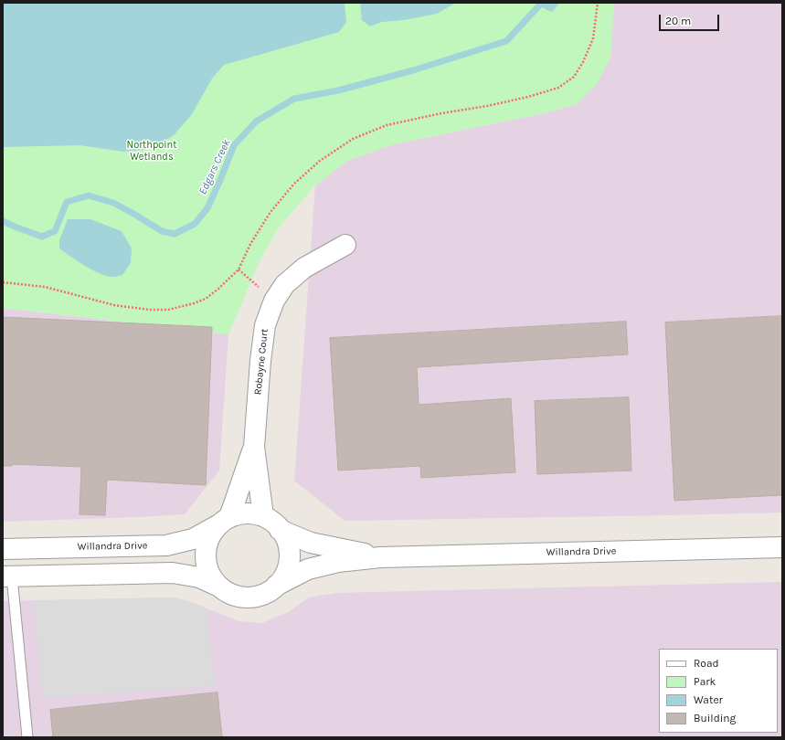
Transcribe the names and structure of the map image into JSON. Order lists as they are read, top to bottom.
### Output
{
  "streets": {
    "street": ["Robayne Court", "Willandra Drive"]
  },
  "crossings": [
    ["Robayne Court", "Willandra Drive"]
  ],
  "water": ["Edgars Creek"],
  "parks": ["Northpoint Wetlands"],
  "legend": [
    "Road",
    "Park",
    "Water",
    "Building"
  ],
  "scale_bar": "20 m"
}
